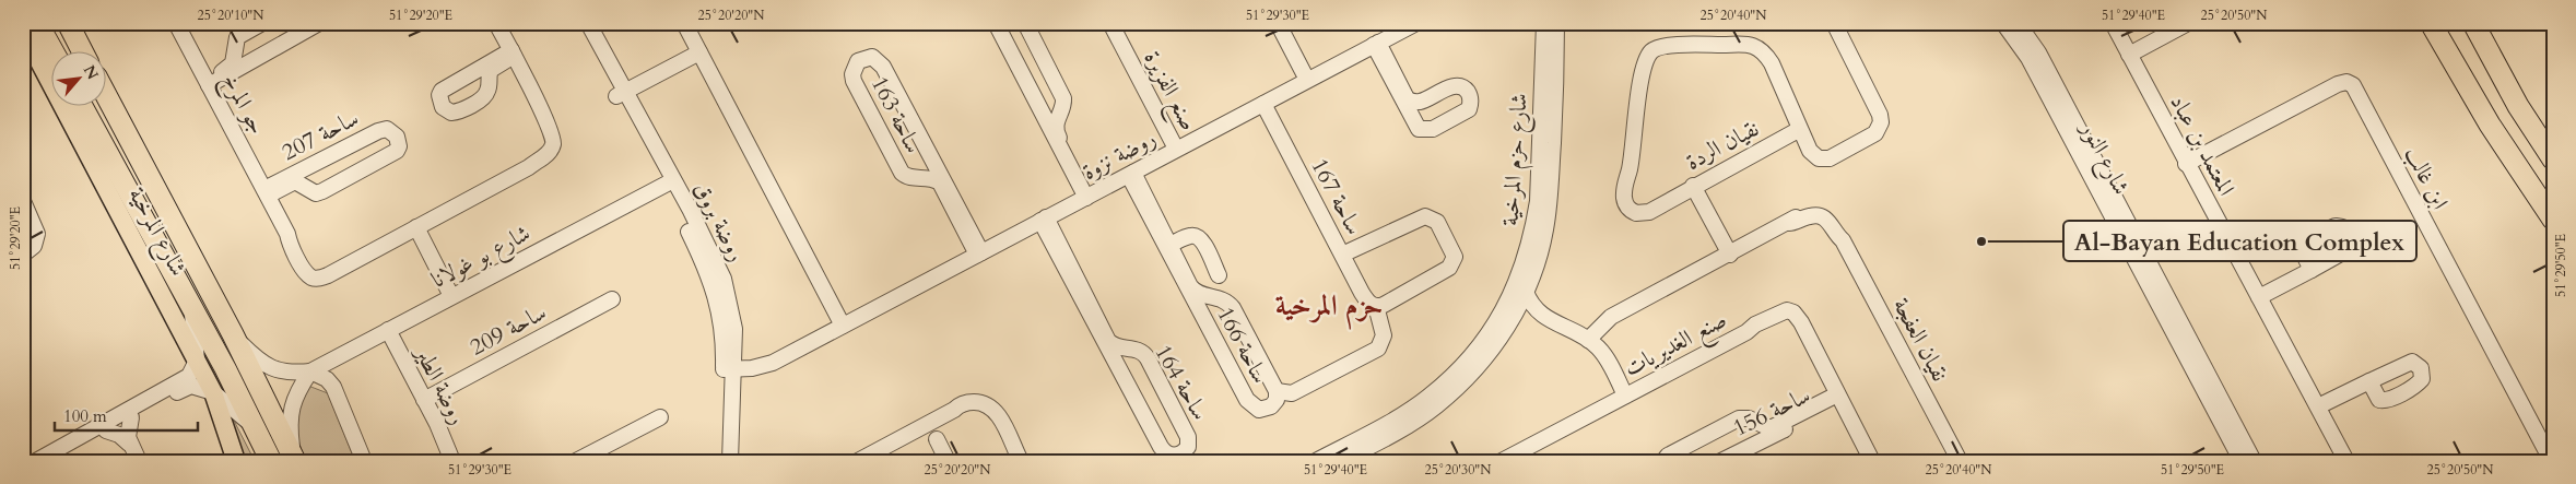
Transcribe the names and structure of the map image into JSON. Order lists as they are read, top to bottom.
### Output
{
  "streets": {
    "highway": ["شارع المرخية"],
    "street": [
      "صنع الفزيرة",
      "جو المرخ",
      "ساحة 163",
      "ساحة 207",
      "نقيان الردة",
      "المعتمد بن عباد",
      "روضة نزوة",
      "شارع النور",
      "شارع حزم المرخية",
      "ابن غالب",
      "ساحة 167",
      "روضة بروق",
      "شارع بو غولانا",
      "ساحة 209",
      "نقيان العفجة",
      "صنع الغديريات",
      "ساحة 166",
      "ساحة 164",
      "روضة الطير",
      "ساحة 156"
    ]
  },
  "crossings": [
    ["صنع الفزيرة", "روضة نزوة"],
    ["جو المرخ", "ساحة 207"],
    ["ساحة 163", "روضة نزوة"],
    ["المعتمد بن عباد", "ابن غالب"],
    ["روضة نزوة", "ساحة 167"],
    ["روضة نزوة", "روضة بروق"],
    ["روضة نزوة", "ساحة 166"],
    ["روضة نزوة", "ساحة 164"],
    ["شارع حزم المرخية", "صنع الغديريات"],
    ["ساحة 167", "ساحة 166"],
    ["روضة بروق", "شارع بو غولانا"],
    ["شارع المرخية", "شارع بو غولانا"],
    ["شارع بو غولانا", "روضة الطير"],
    ["ساحة 209", "روضة الطير"],
    ["نقيان العفجة", "صنع الغديريات"],
    ["صنع الغديريات", "ساحة 156"]
  ],
  "districts": ["حزم المرخية"],
  "places": ["Al-Bayan Education Complex"],
  "scale_bar": "100 m",
  "north": "top right",
  "coordinates": [
    "25°20'10\"N",
    "51°29'20\"E",
    "25°20'20\"N",
    "51°29'30\"E",
    "25°20'40\"N",
    "51°29'40\"E",
    "25°20'50\"N",
    "51°29'50\"E",
    "25°20'30\"N"
  ]
}
